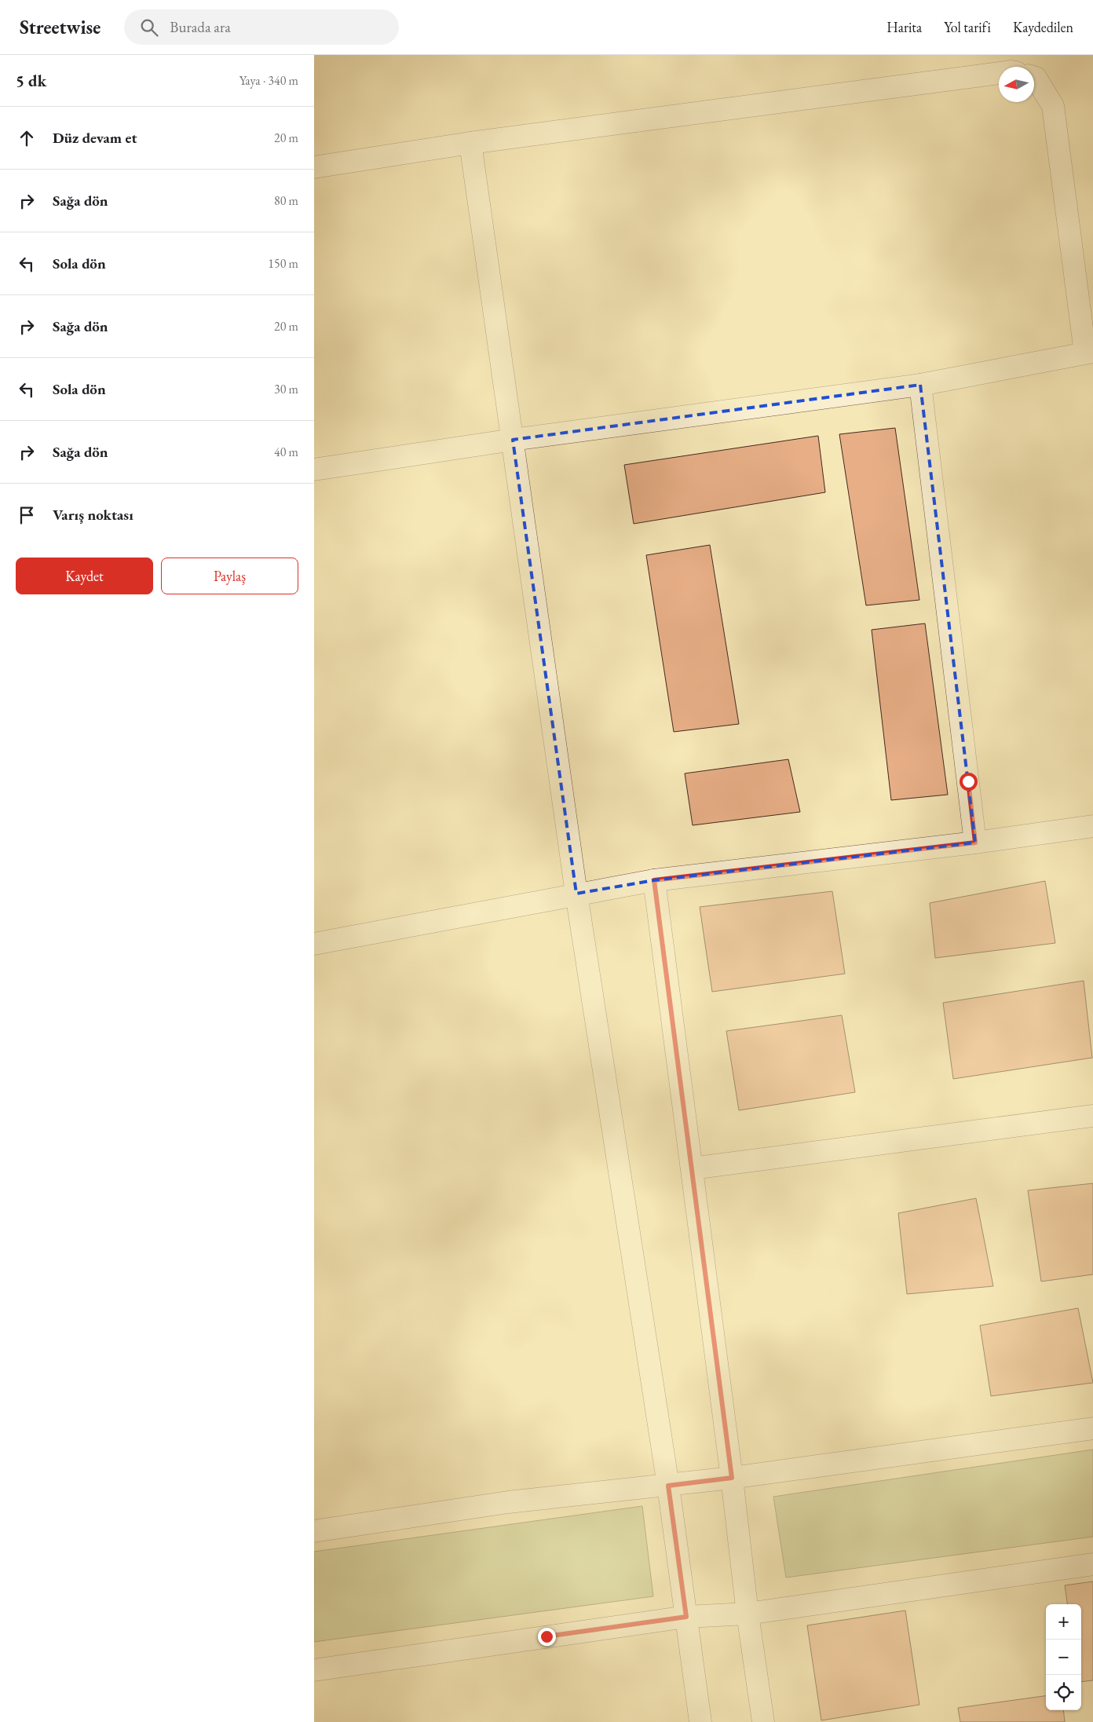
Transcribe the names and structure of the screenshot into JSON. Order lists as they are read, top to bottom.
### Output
{
  "north": "left",
  "page": {
    "header": "Streetwise",
    "search": "Burada ara",
    "nav": ["Harita", "Yol tarifi", "Kaydedilen"],
    "heading": ["5 dk", "Yaya · 340 m"],
    "list": [
      ["Düz devam et", "20 m"],
      ["Sağa dön", "80 m"],
      ["Sola dön", "150 m"],
      ["Sağa dön", "20 m"],
      ["Sola dön", "30 m"],
      ["Sağa dön", "40 m"],
      "Varış noktası"
    ],
    "buttons": ["Kaydet", "Paylaş"],
    "map_buttons": ["+", "−"]
  }
}
